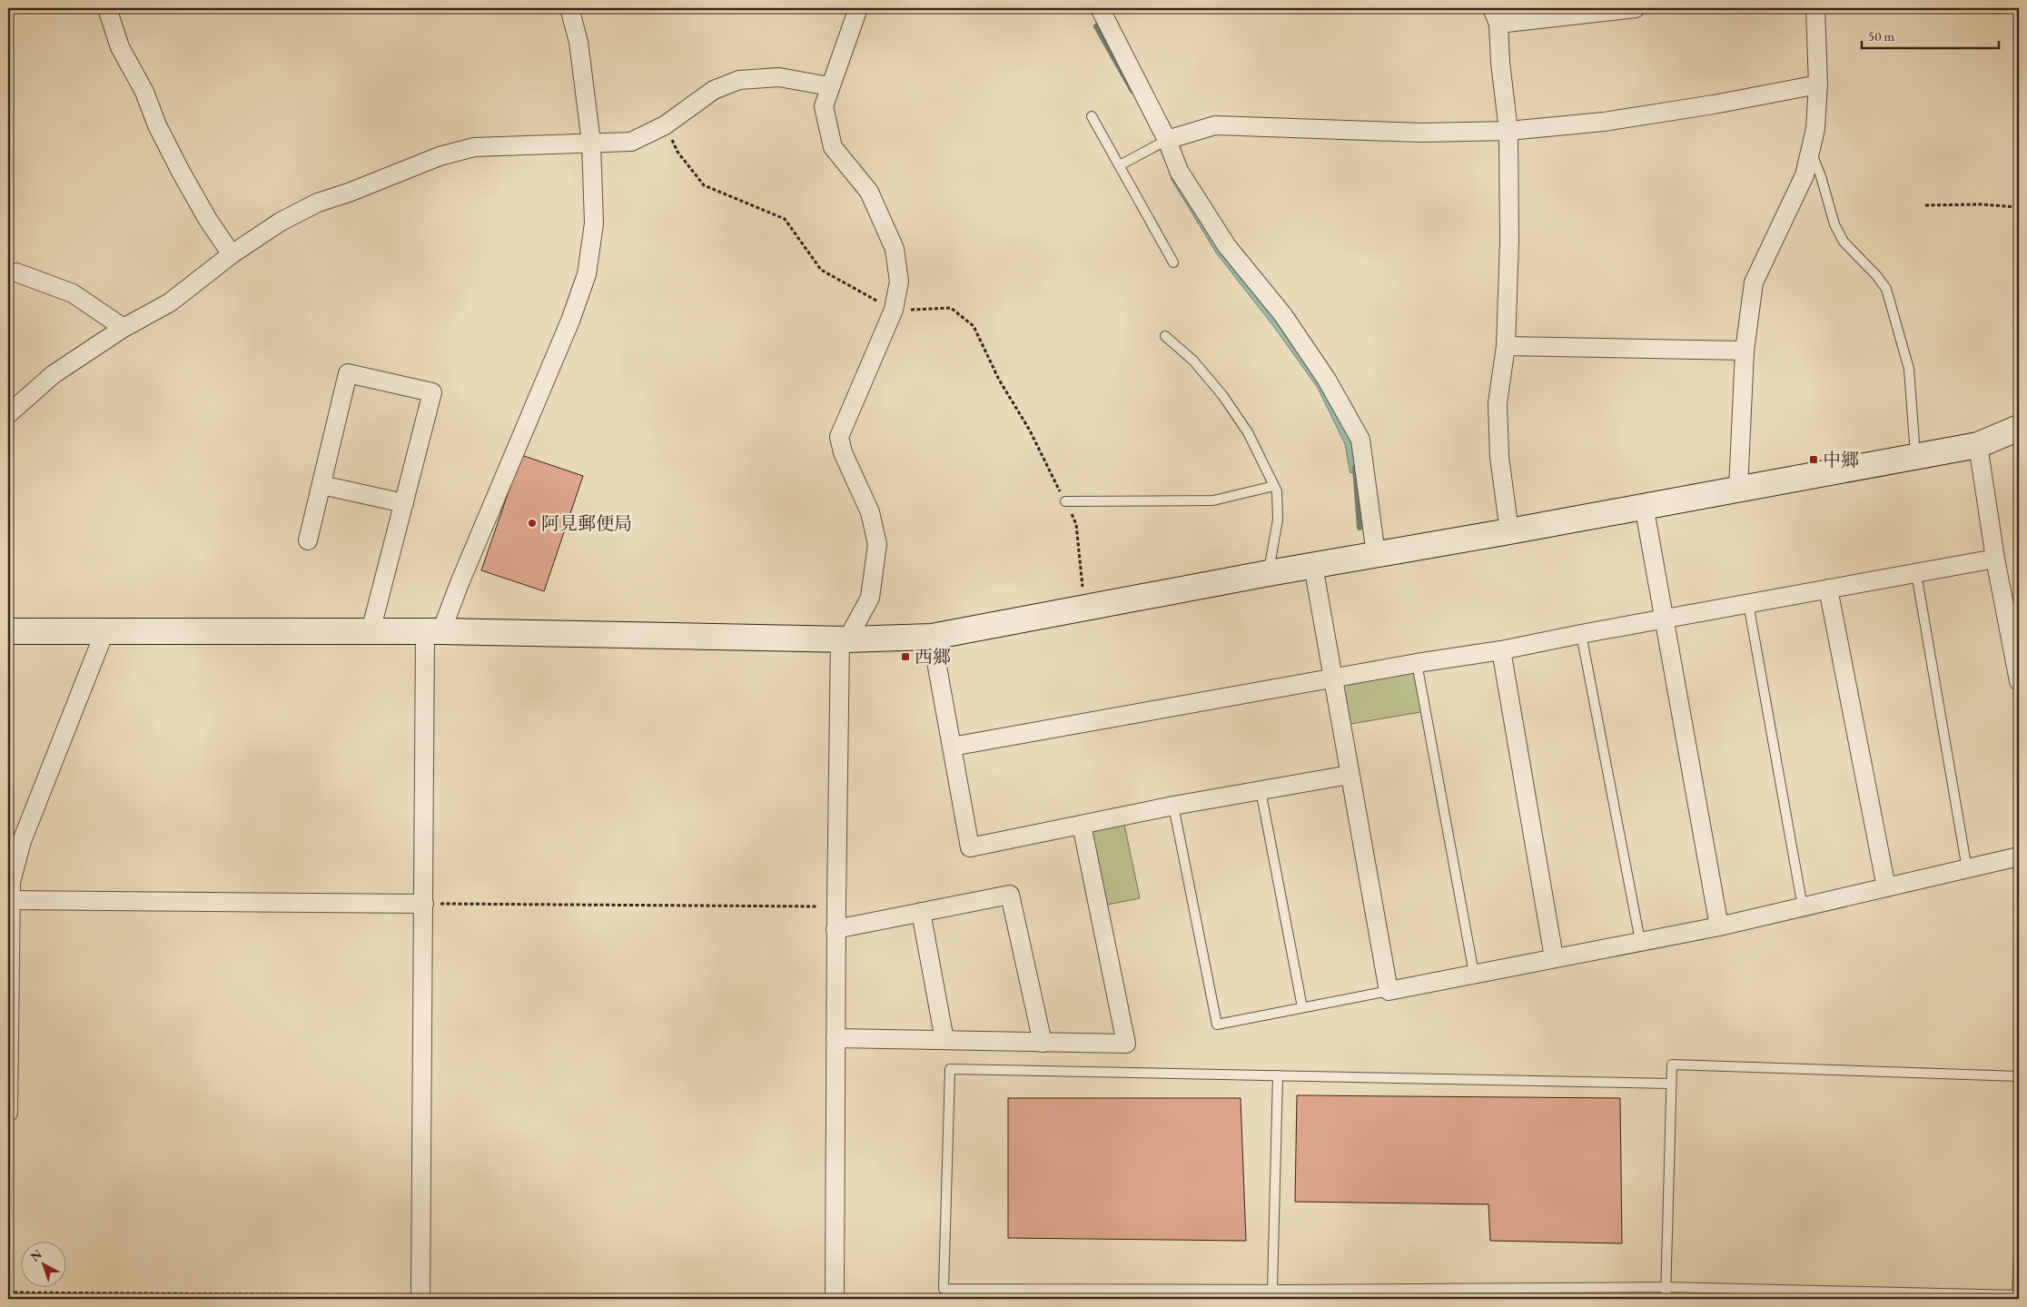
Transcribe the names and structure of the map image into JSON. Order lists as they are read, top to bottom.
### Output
{
  "places": {
    "transit": ["中郷", "西郷"],
    "other": ["阿見郵便局"]
  },
  "scale_bar": "50 m",
  "north": "top left"
}
